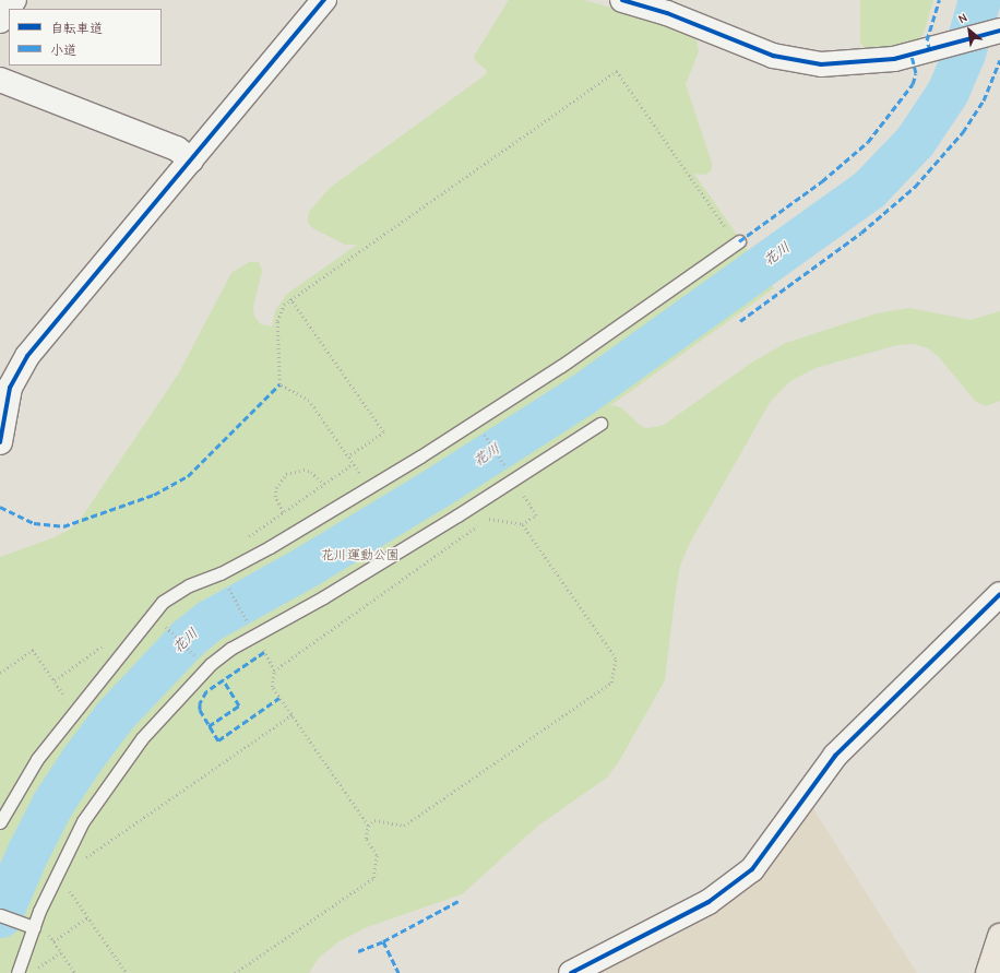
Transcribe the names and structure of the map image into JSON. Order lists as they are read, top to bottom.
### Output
{
  "water": ["花川"],
  "parks": ["花川運動公園"],
  "legend": ["自転車道", "小道"],
  "north": "top left"
}
